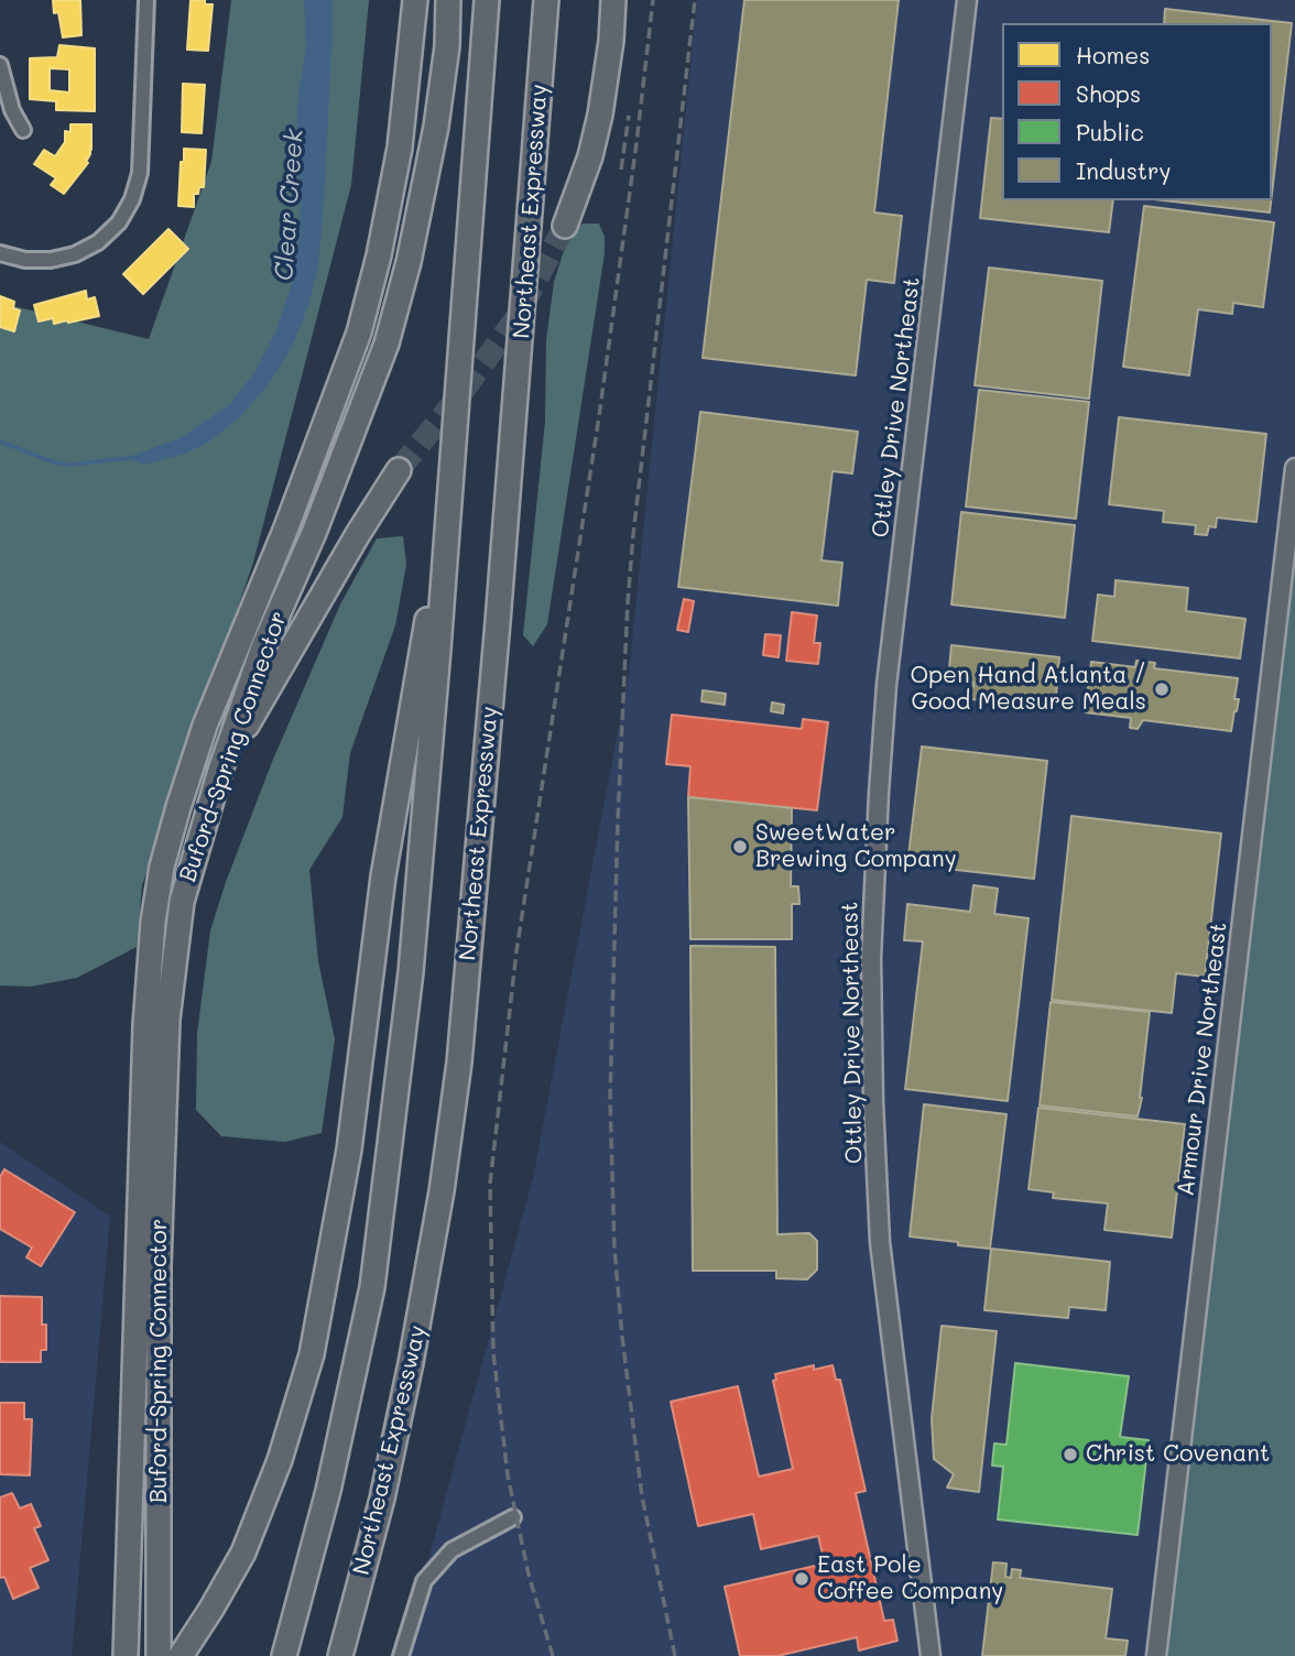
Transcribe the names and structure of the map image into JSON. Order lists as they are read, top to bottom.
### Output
{
  "streets": {
    "highway": ["Northeast Expressway", "Buford-Spring Connector"],
    "street": ["Ottley Drive Northeast", "Armour Drive Northeast"]
  },
  "water": ["Clear Creek"],
  "places": [
    "Open Hand Atlanta / Good Measure Meals",
    "SweetWater Brewing Company",
    "Christ Covenant",
    "East Pole Coffee Company"
  ],
  "legend": [
    "Homes",
    "Shops",
    "Public",
    "Industry"
  ]
}
